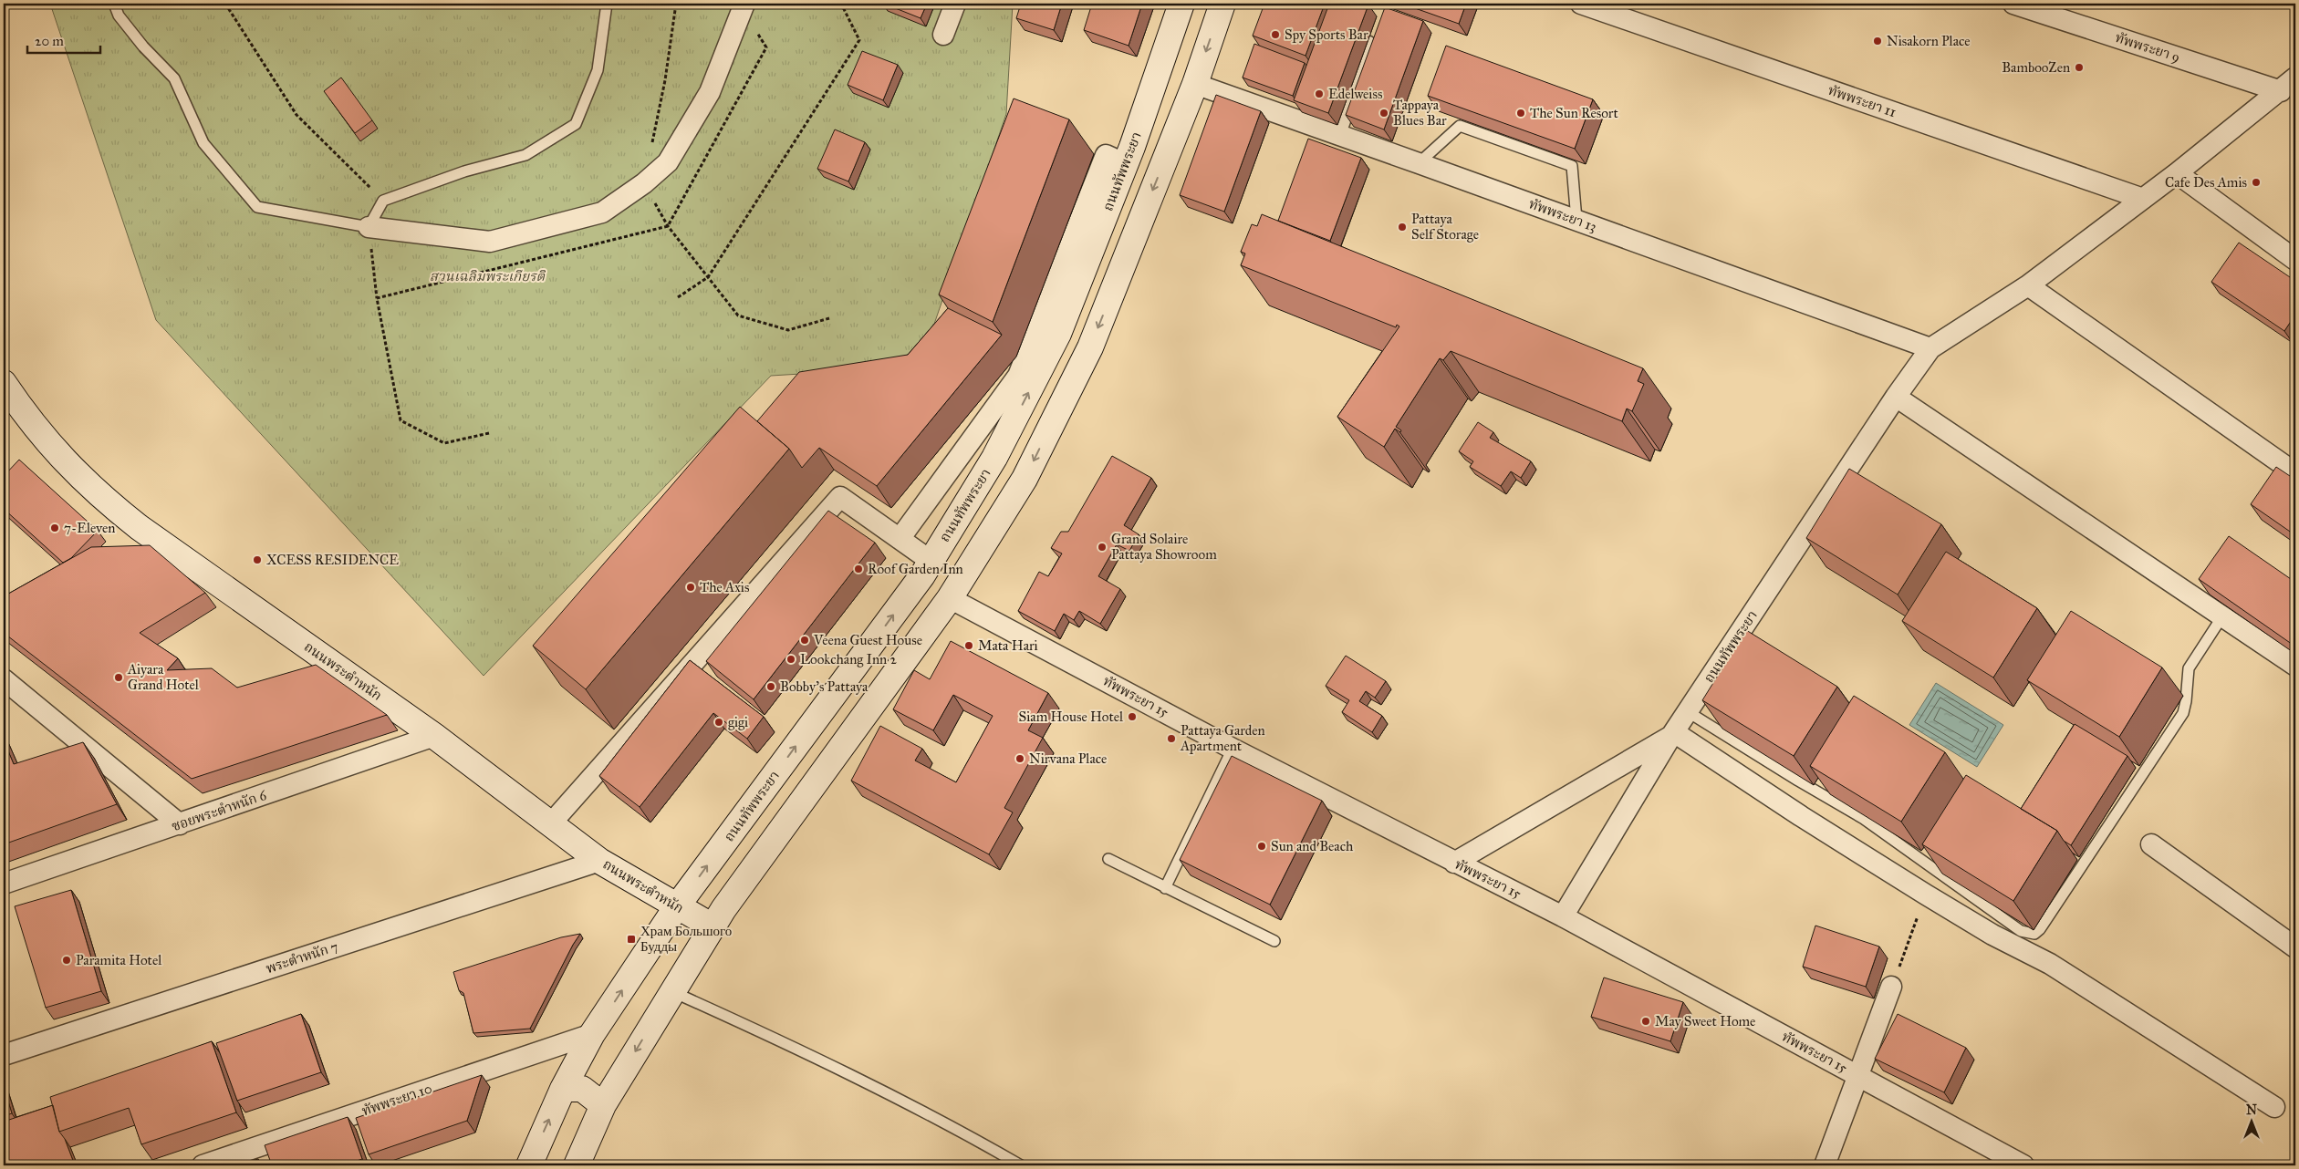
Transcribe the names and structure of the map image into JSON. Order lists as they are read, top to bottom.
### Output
{
  "streets": {
    "main road": ["ถนนทัพพระยา", "ถนนพระตำหนัก"],
    "street": [
      "ทัพพระยา 9",
      "ทัพพระยา 11",
      "ทัพพระยา 13",
      "ทัพพระยา 15",
      "ซอยพระตำหนัก 6",
      "พระตำหนัก 7",
      "ทัพพระยา 10"
    ]
  },
  "crossings": [
    ["ถนนทัพพระยา", "ทัพพระยา 13"],
    ["ถนนทัพพระยา", "ถนนพระตำหนัก"],
    ["ถนนทัพพระยา", "ทัพพระยา 15"],
    ["ถนนทัพพระยา", "ทัพพระยา 10"],
    ["ถนนพระตำหนัก", "ซอยพระตำหนัก 6"],
    ["ถนนพระตำหนัก", "พระตำหนัก 7"]
  ],
  "parks": ["สวนเฉลิมพระเกียรติ"],
  "places": {
    "other": [
      "Spy Sports Bar",
      "Nisakorn Place",
      "BambooZen",
      "Edelweiss",
      "Tappaya Blues Bar",
      "The Sun Resort",
      "Cafe Des Amis",
      "Pattaya Self Storage",
      "7-Eleven",
      "Grand Solaire Pattaya Showroom",
      "XCESS RESIDENCE",
      "Roof Garden Inn",
      "The Axis",
      "Veena Guest House",
      "Mata Hari",
      "Lookchang Inn 2",
      "Aiyara Grand Hotel",
      "Bobby's Pattaya",
      "Siam House Hotel",
      "gigi",
      "Pattaya Garden Apartment",
      "Nirvana Place",
      "Sun and Beach",
      "Paramita Hotel",
      "May Sweet Home"
    ],
    "transit": ["Храм Большого Будды"]
  },
  "scale_bar": "20 m",
  "north": "top"
}
